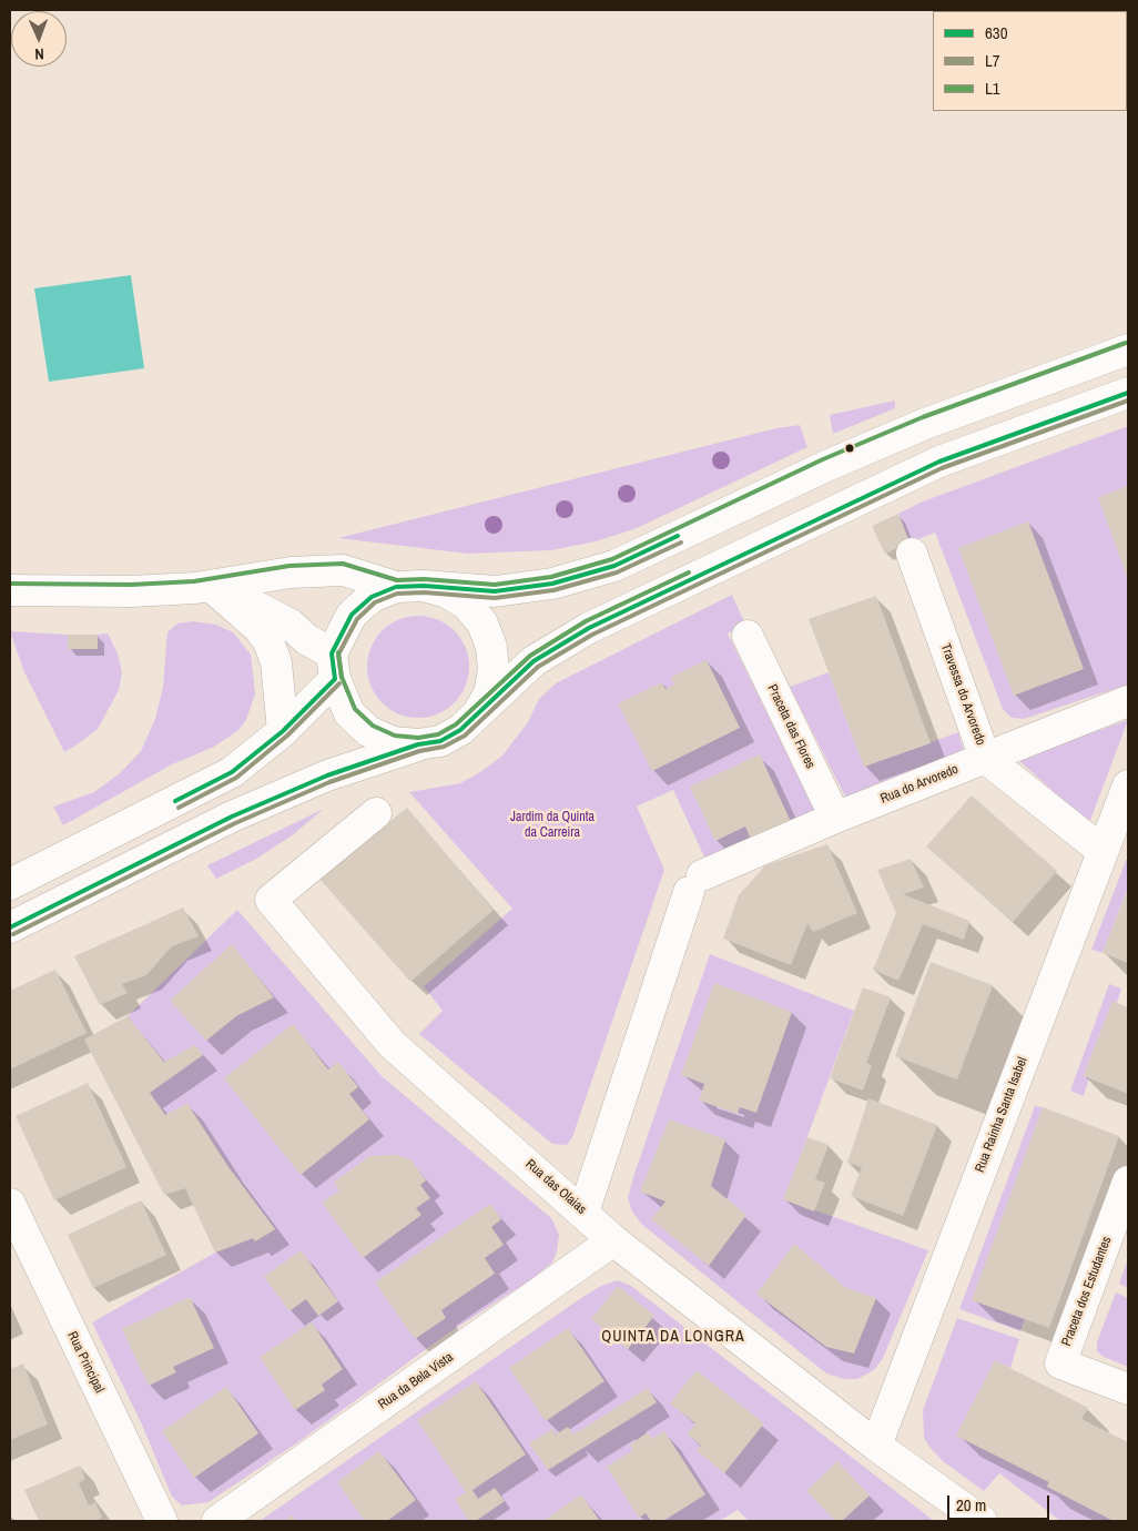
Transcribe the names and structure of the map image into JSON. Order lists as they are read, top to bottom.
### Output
{
  "streets": {
    "street": [
      "Travessa do Arvoredo",
      "Praceta das Flores",
      "Rua do Arvoredo",
      "Rua Rainha Santa Isabel",
      "Rua das Olaias",
      "Praceta dos Estudantes",
      "Rua Principal",
      "Rua da Bela Vista"
    ]
  },
  "crossings": [
    ["Travessa do Arvoredo", "Rua do Arvoredo"],
    ["Travessa do Arvoredo", "Rua Rainha Santa Isabel"],
    ["Praceta das Flores", "Rua do Arvoredo"],
    ["Rua do Arvoredo", "Rua das Olaias"],
    ["Rua Rainha Santa Isabel", "Rua das Olaias"],
    ["Rua das Olaias", "Rua da Bela Vista"]
  ],
  "districts": ["QUINTA DA LONGRA"],
  "parks": ["Jardim da Quinta da Carreira"],
  "lines": ["transit line L1", "transit line 630", "transit line L7"],
  "legend": ["630", "L7", "L1"],
  "scale_bar": "20 m",
  "north": "bottom"
}
